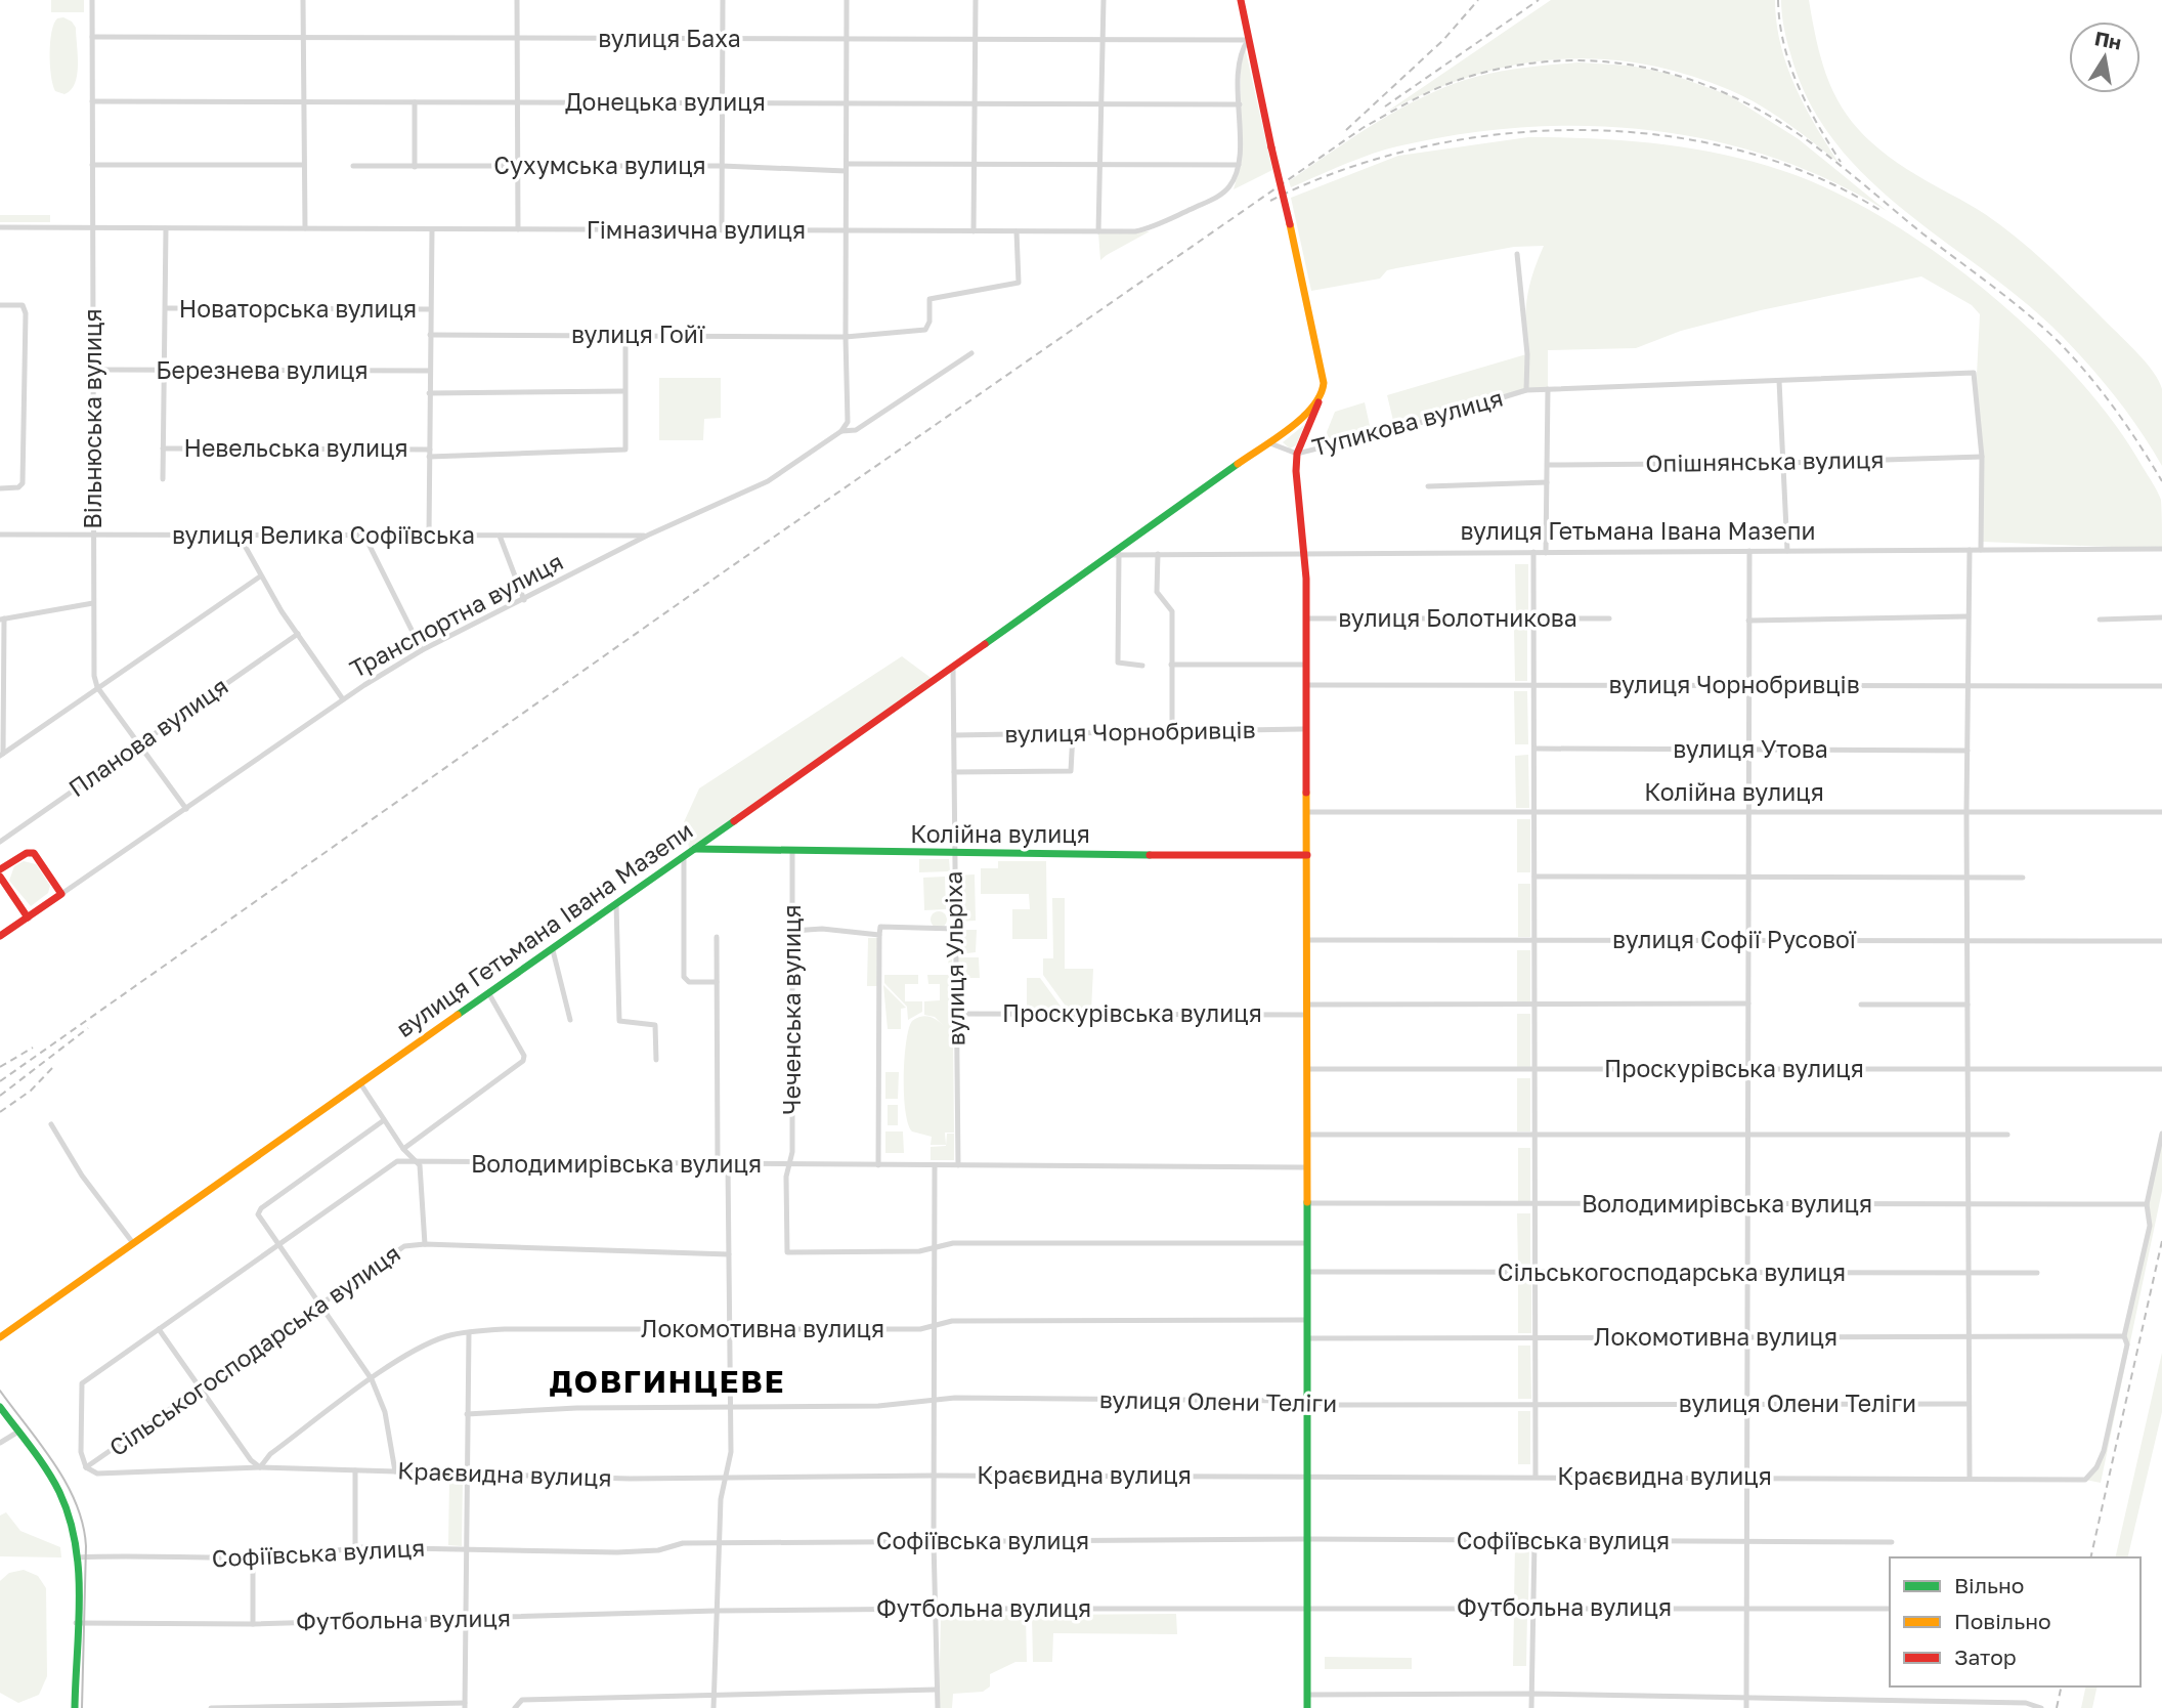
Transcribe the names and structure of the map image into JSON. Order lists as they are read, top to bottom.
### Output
{
  "streets": {
    "main road": ["вулиця Гетьмана Івана Мазепи", "Транспортна вулиця", "Колійна вулиця"],
    "street": [
      "вулиця Баха",
      "Донецька вулиця",
      "Сухумська вулиця",
      "Гімназична вулиця",
      "Новаторська вулиця",
      "вулиця Гойї",
      "Березнева вулиця",
      "Вільнюська вулиця",
      "Тупикова вулиця",
      "Невельська вулиця",
      "Опішнянська вулиця",
      "вулиця Велика Софіївська",
      "вулиця Болотникова",
      "вулиця Чорнобривців",
      "Планова вулиця",
      "вулиця Утова",
      "вулиця Софії Русової",
      "вулиця Ульріха",
      "Чеченська вулиця",
      "Проскурівська вулиця",
      "Володимирівська вулиця",
      "Сільськогосподарська вулиця",
      "Локомотивна вулиця",
      "вулиця Олени Теліги",
      "Краєвидна вулиця",
      "Софіївська вулиця",
      "Футбольна вулиця"
    ]
  },
  "crossings": [
    ["вулиця Баха", "Вільнюська вулиця"],
    ["Донецька вулиця", "Вільнюська вулиця"],
    ["Сухумська вулиця", "Гімназична вулиця"],
    ["Гімназична вулиця", "Новаторська вулиця"],
    ["Гімназична вулиця", "вулиця Гойї"],
    ["Гімназична вулиця", "Вільнюська вулиця"],
    ["Новаторська вулиця", "Березнева вулиця"],
    ["Новаторська вулиця", "Невельська вулиця"],
    ["Березнева вулиця", "Вільнюська вулиця"],
    ["Вільнюська вулиця", "вулиця Велика Софіївська"],
    ["Тупикова вулиця", "Опішнянська вулиця"],
    ["Тупикова вулиця", "вулиця Гетьмана Івана Мазепи"],
    ["вулиця Гетьмана Івана Мазепи", "Колійна вулиця"],
    ["вулиця Гетьмана Івана Мазепи", "вулиця Ульріха"],
    ["вулиця Велика Софіївська", "Транспортна вулиця"],
    ["вулиця Чорнобривців", "вулиця Ульріха"],
    ["Колійна вулиця", "вулиця Ульріха"],
    ["Колійна вулиця", "Чеченська вулиця"],
    ["вулиця Ульріха", "Проскурівська вулиця"],
    ["вулиця Ульріха", "Володимирівська вулиця"],
    ["Чеченська вулиця", "Володимирівська вулиця"],
    ["Володимирівська вулиця", "Сільськогосподарська вулиця"],
    ["Володимирівська вулиця", "Краєвидна вулиця"],
    ["Сільськогосподарська вулиця", "Краєвидна вулиця"],
    ["Локомотивна вулиця", "Краєвидна вулиця"]
  ],
  "districts": ["ДОВГИНЦЕВЕ"],
  "legend": ["Вільно", "Повільно", "Затор"],
  "north": "top"
}
